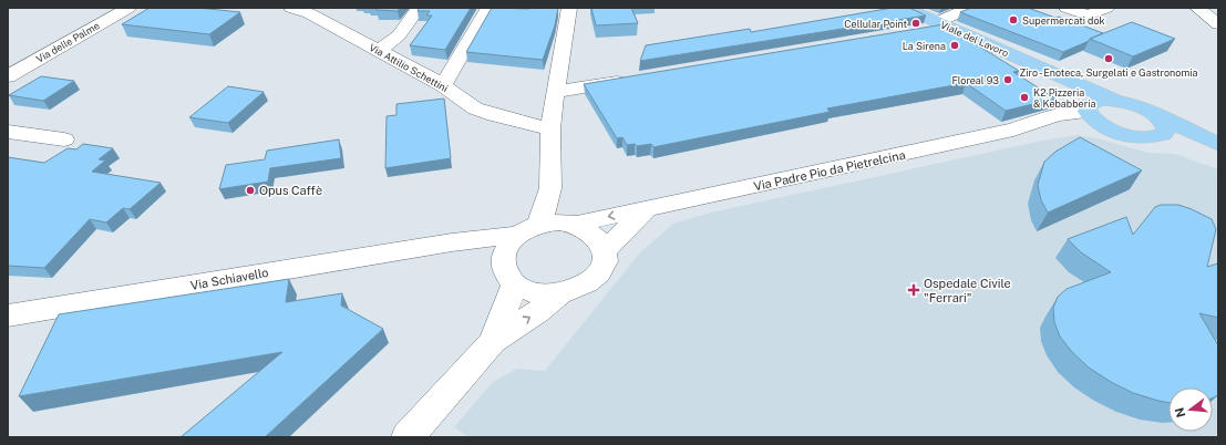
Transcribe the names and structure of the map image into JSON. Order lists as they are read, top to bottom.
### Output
{
  "streets": {
    "main road": ["Viale del Lavoro"],
    "street": [
      "Via delle Palme",
      "Via Attilio Schettini",
      "Via Padre Pio da Pietrelcina",
      "Via Schiavello"
    ]
  },
  "crossings": [
    ["Viale del Lavoro", "Via Padre Pio da Pietrelcina"],
    ["Via Padre Pio da Pietrelcina", "Via Schiavello"]
  ],
  "places": {
    "other": [
      "Supermercati dok",
      "Cellular Point",
      "La Sirena",
      "Ziro - Enoteca, Surgelati e Gastronomia",
      "Floreal 93",
      "K2 Pizzeria & Kebabberia",
      "Opus Caffè"
    ],
    "health": ["Ospedale Civile \"Ferrari\""]
  },
  "north": "left"
}
